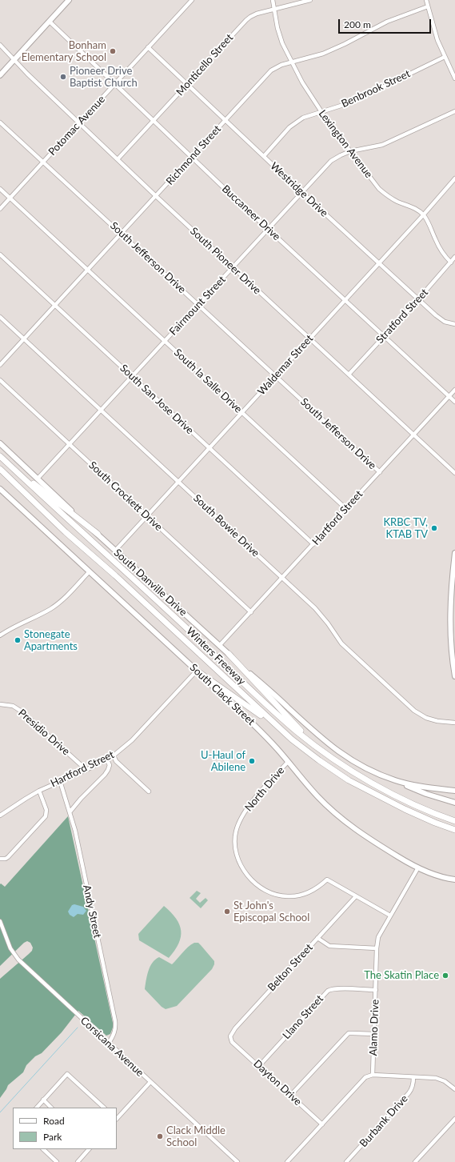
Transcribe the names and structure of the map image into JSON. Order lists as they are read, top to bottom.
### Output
{
  "streets": {
    "highway": ["Winters Freeway"],
    "main road": ["South Danville Drive", "South Clack Street"],
    "street": [
      "Monticello Street",
      "Benbrook Street",
      "Potomac Avenue",
      "Lexington Avenue",
      "Richmond Street",
      "Westridge Drive",
      "Buccaneer Drive",
      "South Jefferson Drive",
      "South Pioneer Drive",
      "Fairmount Street",
      "Stratford Street",
      "Waldemar Street",
      "South la Salle Drive",
      "South San Jose Drive",
      "South Crockett Drive",
      "Hartford Street",
      "South Bowie Drive",
      "Presidio Drive",
      "North Drive",
      "Andy Street",
      "Belton Street",
      "Llano Street",
      "Alamo Drive",
      "Corsicana Avenue",
      "Dayton Drive",
      "Burbank Drive"
    ]
  },
  "crossings": [
    ["Monticello Street", "Lexington Avenue"],
    ["Monticello Street", "Westridge Drive"],
    ["Monticello Street", "Buccaneer Drive"],
    ["Monticello Street", "South Pioneer Drive"],
    ["Benbrook Street", "Lexington Avenue"],
    ["Benbrook Street", "Westridge Drive"],
    ["Potomac Avenue", "Westridge Drive"],
    ["Potomac Avenue", "Buccaneer Drive"],
    ["Potomac Avenue", "South Jefferson Drive"],
    ["Potomac Avenue", "South Pioneer Drive"],
    ["Potomac Avenue", "South la Salle Drive"],
    ["Lexington Avenue", "Richmond Street"],
    ["Lexington Avenue", "Fairmount Street"],
    ["Lexington Avenue", "Stratford Street"],
    ["Lexington Avenue", "Waldemar Street"],
    ["Richmond Street", "Westridge Drive"],
    ["Richmond Street", "Buccaneer Drive"],
    ["Richmond Street", "South Jefferson Drive"],
    ["Richmond Street", "South Pioneer Drive"],
    ["Richmond Street", "South la Salle Drive"],
    ["Richmond Street", "South San Jose Drive"],
    ["Richmond Street", "South Bowie Drive"],
    ["Westridge Drive", "Fairmount Street"],
    ["Westridge Drive", "Stratford Street"],
    ["Westridge Drive", "Waldemar Street"],
    ["Buccaneer Drive", "Fairmount Street"],
    ["Buccaneer Drive", "Stratford Street"],
    ["Buccaneer Drive", "Waldemar Street"],
    ["Buccaneer Drive", "Hartford Street"],
    ["South Jefferson Drive", "Fairmount Street"],
    ["South Jefferson Drive", "Waldemar Street"],
    ["South Jefferson Drive", "Hartford Street"],
    ["South Pioneer Drive", "Fairmount Street"],
    ["South Pioneer Drive", "Stratford Street"],
    ["South Pioneer Drive", "Waldemar Street"],
    ["South Pioneer Drive", "Hartford Street"],
    ["Fairmount Street", "South la Salle Drive"],
    ["Fairmount Street", "South San Jose Drive"],
    ["Fairmount Street", "South Crockett Drive"],
    ["Fairmount Street", "South Bowie Drive"],
    ["Fairmount Street", "South Danville Drive"],
    ["Waldemar Street", "South la Salle Drive"],
    ["Waldemar Street", "South San Jose Drive"],
    ["Waldemar Street", "South Crockett Drive"],
    ["Waldemar Street", "South Bowie Drive"],
    ["Waldemar Street", "South Danville Drive"],
    ["South la Salle Drive", "Hartford Street"],
    ["South San Jose Drive", "Hartford Street"],
    ["South Crockett Drive", "Hartford Street"],
    ["Hartford Street", "South Bowie Drive"],
    ["Hartford Street", "South Danville Drive"],
    ["Hartford Street", "South Clack Street"],
    ["Hartford Street", "Presidio Drive"],
    ["Hartford Street", "Andy Street"],
    ["South Clack Street", "North Drive"],
    ["South Clack Street", "Alamo Drive"],
    ["North Drive", "Belton Street"],
    ["Andy Street", "Corsicana Avenue"],
    ["Belton Street", "Dayton Drive"],
    ["Llano Street", "Alamo Drive"],
    ["Llano Street", "Dayton Drive"]
  ],
  "places": [
    "Bonham Elementary School",
    "Pioneer Drive Baptist Church",
    "KRBC TV, KTAB TV",
    "Stonegate Apartments",
    "U-Haul of Abilene",
    "St John's Episcopal School",
    "The Skatin Place",
    "Clack Middle School"
  ],
  "legend": ["Road", "Park"],
  "scale_bar": "200 m"
}
